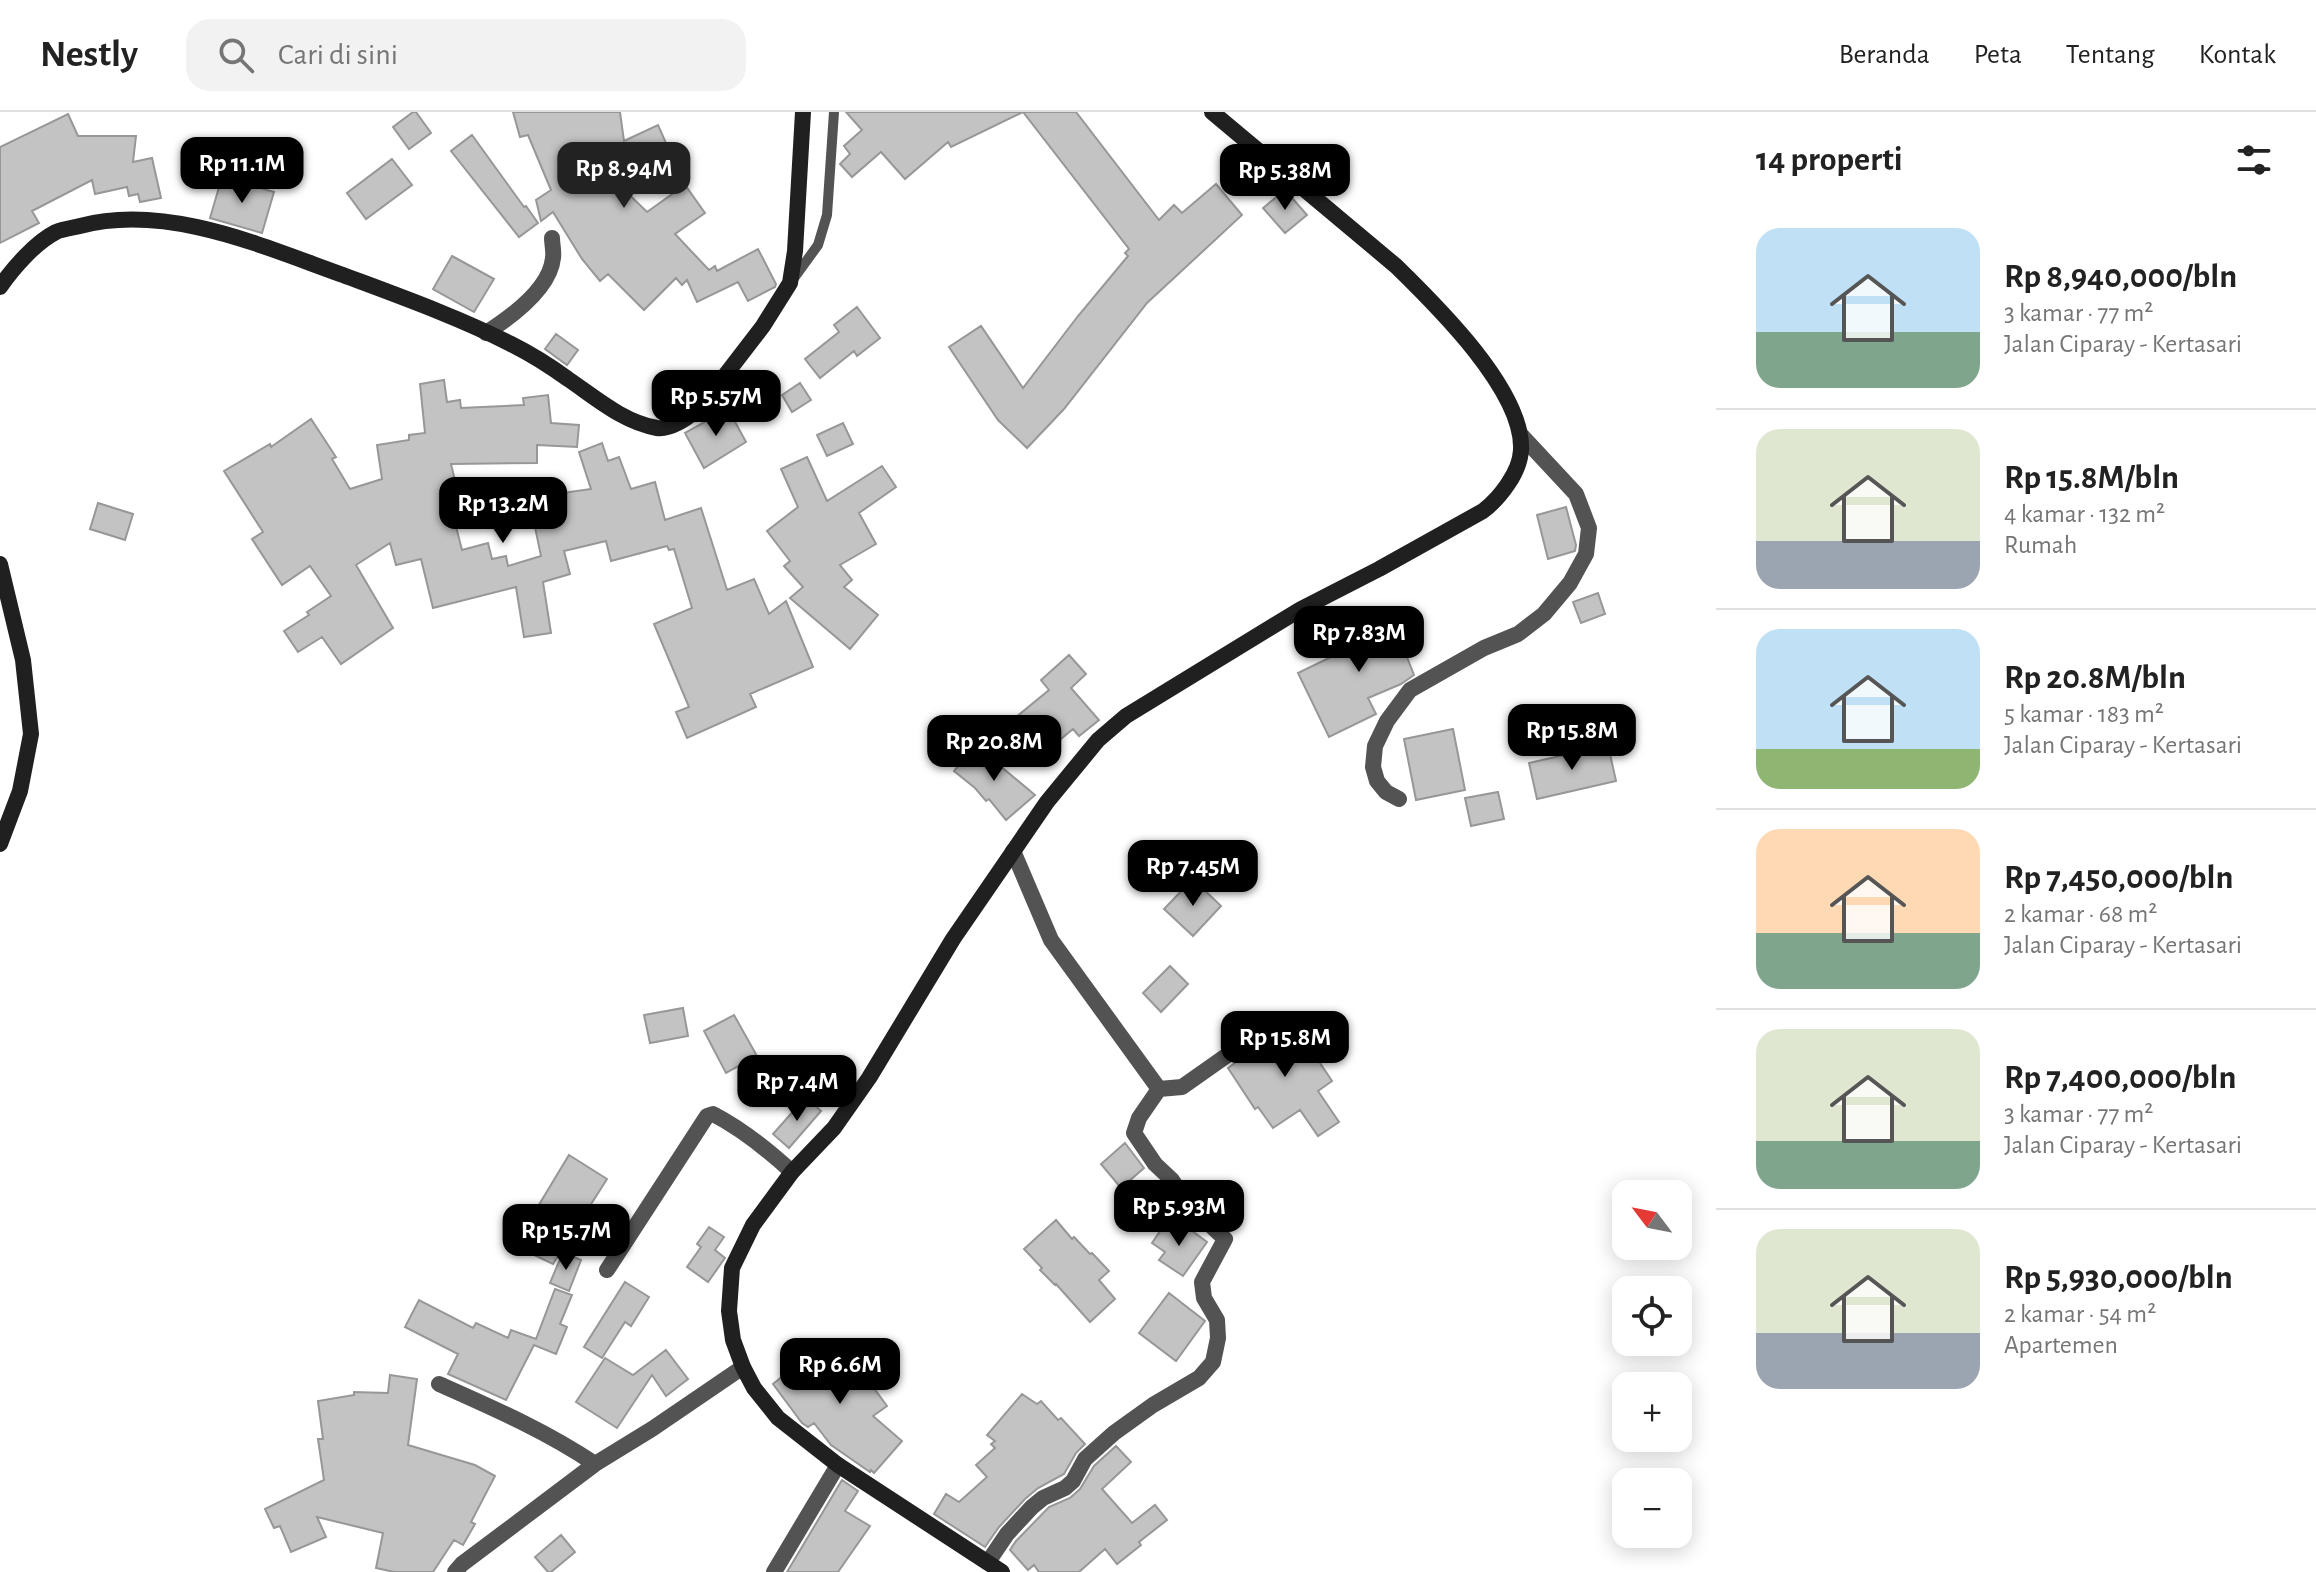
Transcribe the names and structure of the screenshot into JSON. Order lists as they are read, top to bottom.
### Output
{
  "north": "top left",
  "page": {
    "header": "Nestly",
    "search": "Cari di sini",
    "nav": [
      "Beranda",
      "Peta",
      "Tentang",
      "Kontak"
    ],
    "heading": "14 properti",
    "price": [
      "Rp 11.1M",
      "Rp 8.94M",
      "Rp 5.38M",
      "Rp 5.57M",
      "Rp 13.2M",
      "Rp 7.83M",
      "Rp 15.8M",
      "Rp 20.8M",
      "Rp 7.45M",
      "Rp 15.8M",
      "Rp 7.4M",
      "Rp 5.93M",
      "Rp 15.7M",
      "Rp 6.6M"
    ],
    "list": [
      {
        "name": "Rp 8,940,000/bln",
        "note": "3 kamar · 77 m² · Jalan Ciparay - Kertasari"
      },
      {
        "name": "Rp 15.8M/bln",
        "note": "4 kamar · 132 m² · Rumah"
      },
      {
        "name": "Rp 20.8M/bln",
        "note": "5 kamar · 183 m² · Jalan Ciparay - Kertasari"
      },
      {
        "name": "Rp 7,450,000/bln",
        "note": "2 kamar · 68 m² · Jalan Ciparay - Kertasari"
      },
      {
        "name": "Rp 7,400,000/bln",
        "note": "3 kamar · 77 m² · Jalan Ciparay - Kertasari"
      },
      {
        "name": "Rp 5,930,000/bln",
        "note": "2 kamar · 54 m² · Apartemen"
      }
    ],
    "map_buttons": ["+", "−"]
  }
}
